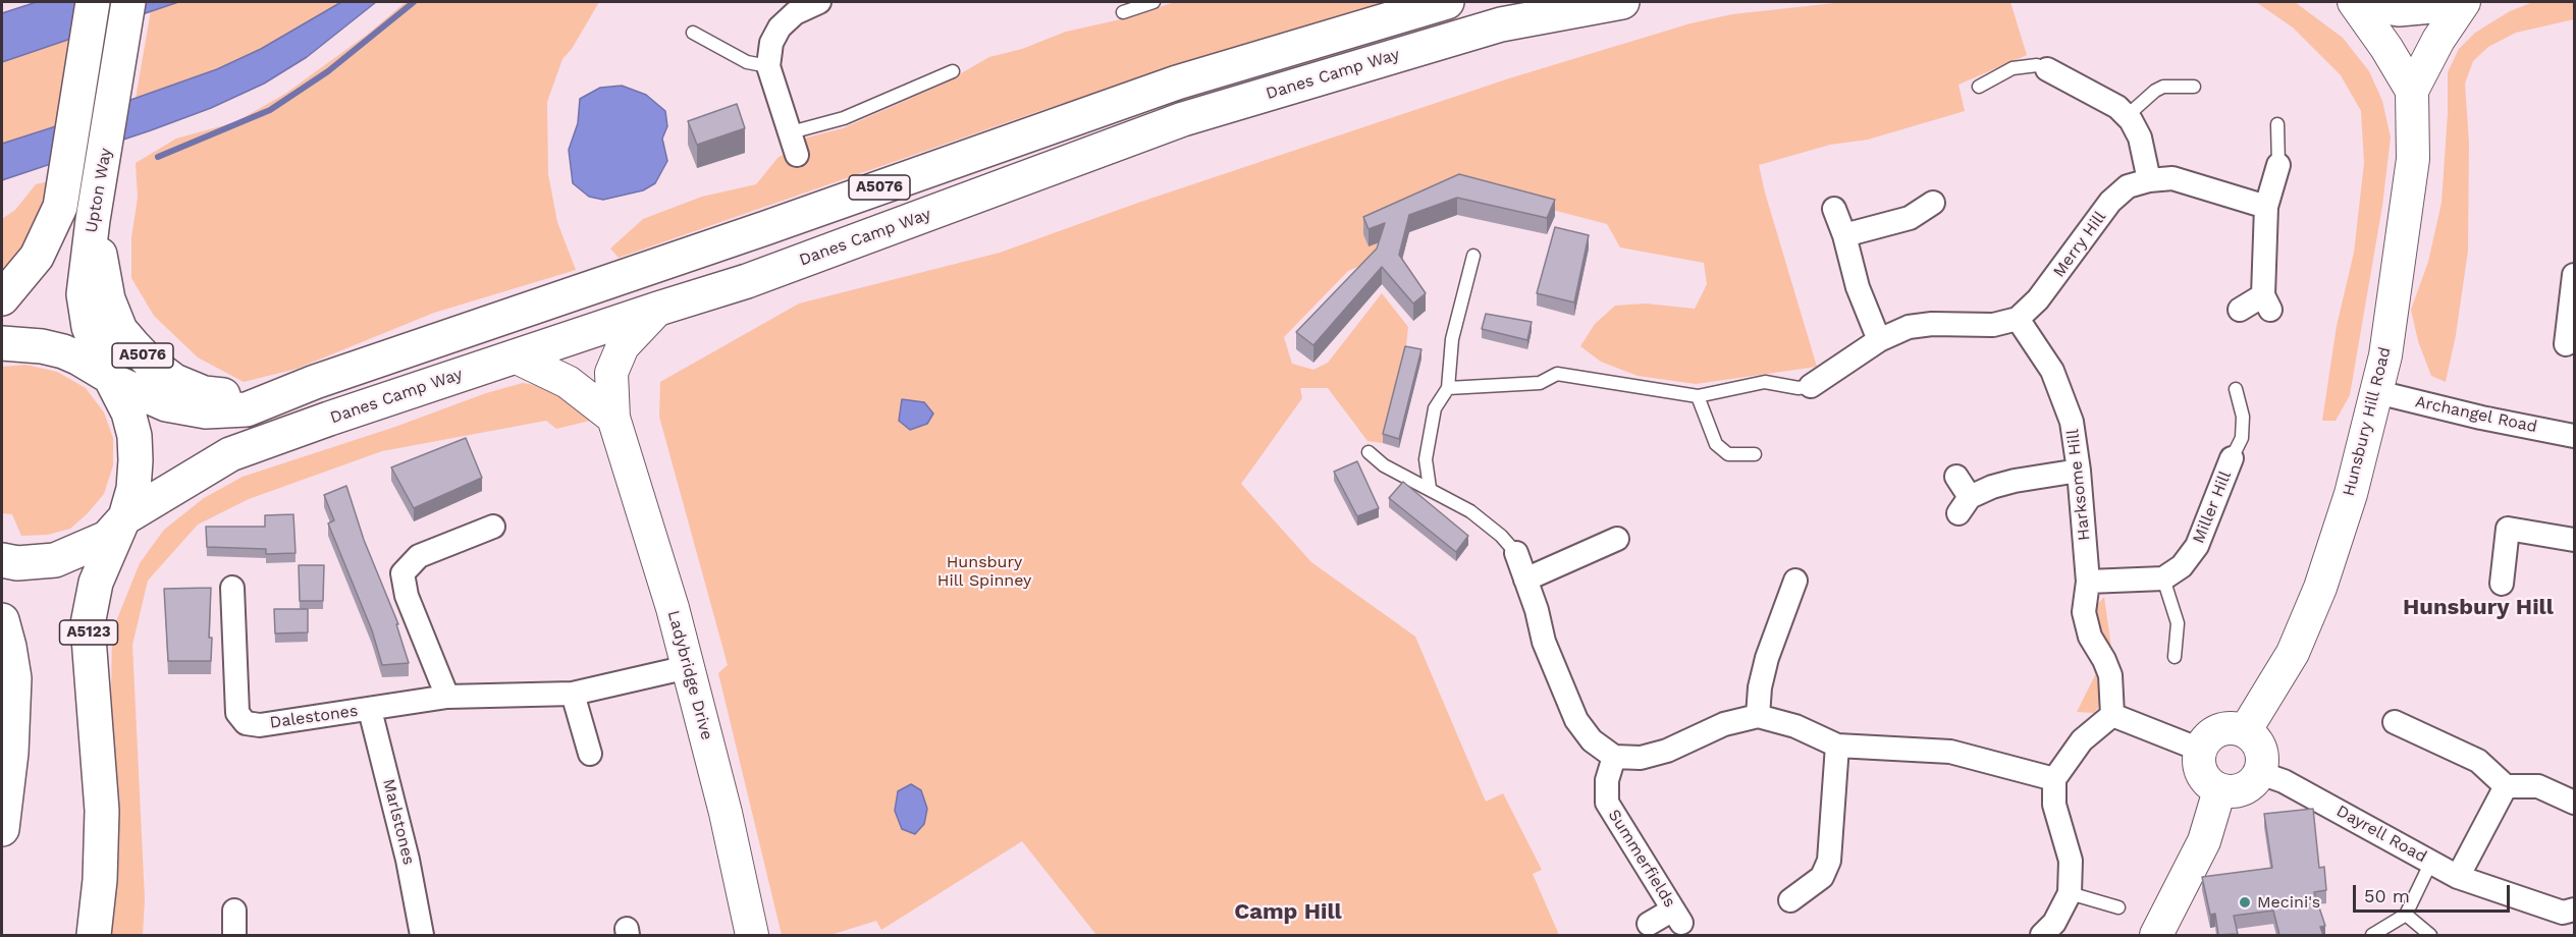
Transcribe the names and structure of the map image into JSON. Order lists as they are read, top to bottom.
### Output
{
  "streets": {
    "highway": [
      "Danes Camp Way",
      "A5076",
      "Upton Way",
      "A5123"
    ],
    "street": [
      "Merry Hill",
      "Archangel Road",
      "Hunsbury Hill Road",
      "Harksome Hill",
      "Miller Hill",
      "Ladybridge Drive",
      "Dalestones",
      "Marlstones",
      "Dayrell Road",
      "Summerfields"
    ]
  },
  "crossings": [
    ["Danes Camp Way", "Upton Way"],
    ["Danes Camp Way", "A5123"],
    ["Danes Camp Way", "Ladybridge Drive"],
    ["A5076", "Upton Way"],
    ["Upton Way", "A5123"],
    ["Merry Hill", "Harksome Hill"],
    ["Archangel Road", "Hunsbury Hill Road"],
    ["Hunsbury Hill Road", "Dayrell Road"],
    ["Ladybridge Drive", "Dalestones"],
    ["Dalestones", "Marlstones"]
  ],
  "districts": ["Hunsbury Hill", "Camp Hill"],
  "parks": ["Hunsbury Hill Spinney"],
  "places": ["Mecini's"],
  "scale_bar": "50 m"
}
